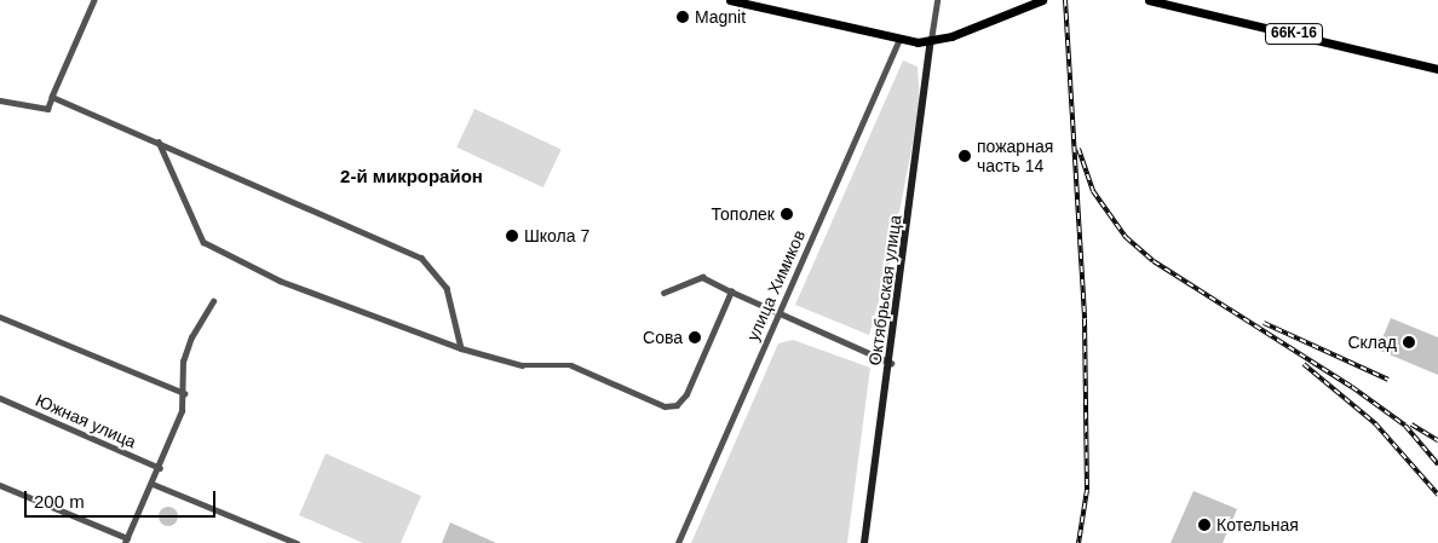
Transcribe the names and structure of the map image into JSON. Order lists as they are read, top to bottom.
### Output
{
  "streets": {
    "main road": ["66К-16", "Октябрьская улица"],
    "street": ["улица Химиков", "Южная улица"]
  },
  "districts": ["2-й микрорайон"],
  "places": [
    "Magnit",
    "пожарная часть 14",
    "Тополек",
    "Школа 7",
    "Сова",
    "Склад",
    "Котельная"
  ],
  "scale_bar": "200 m"
}
